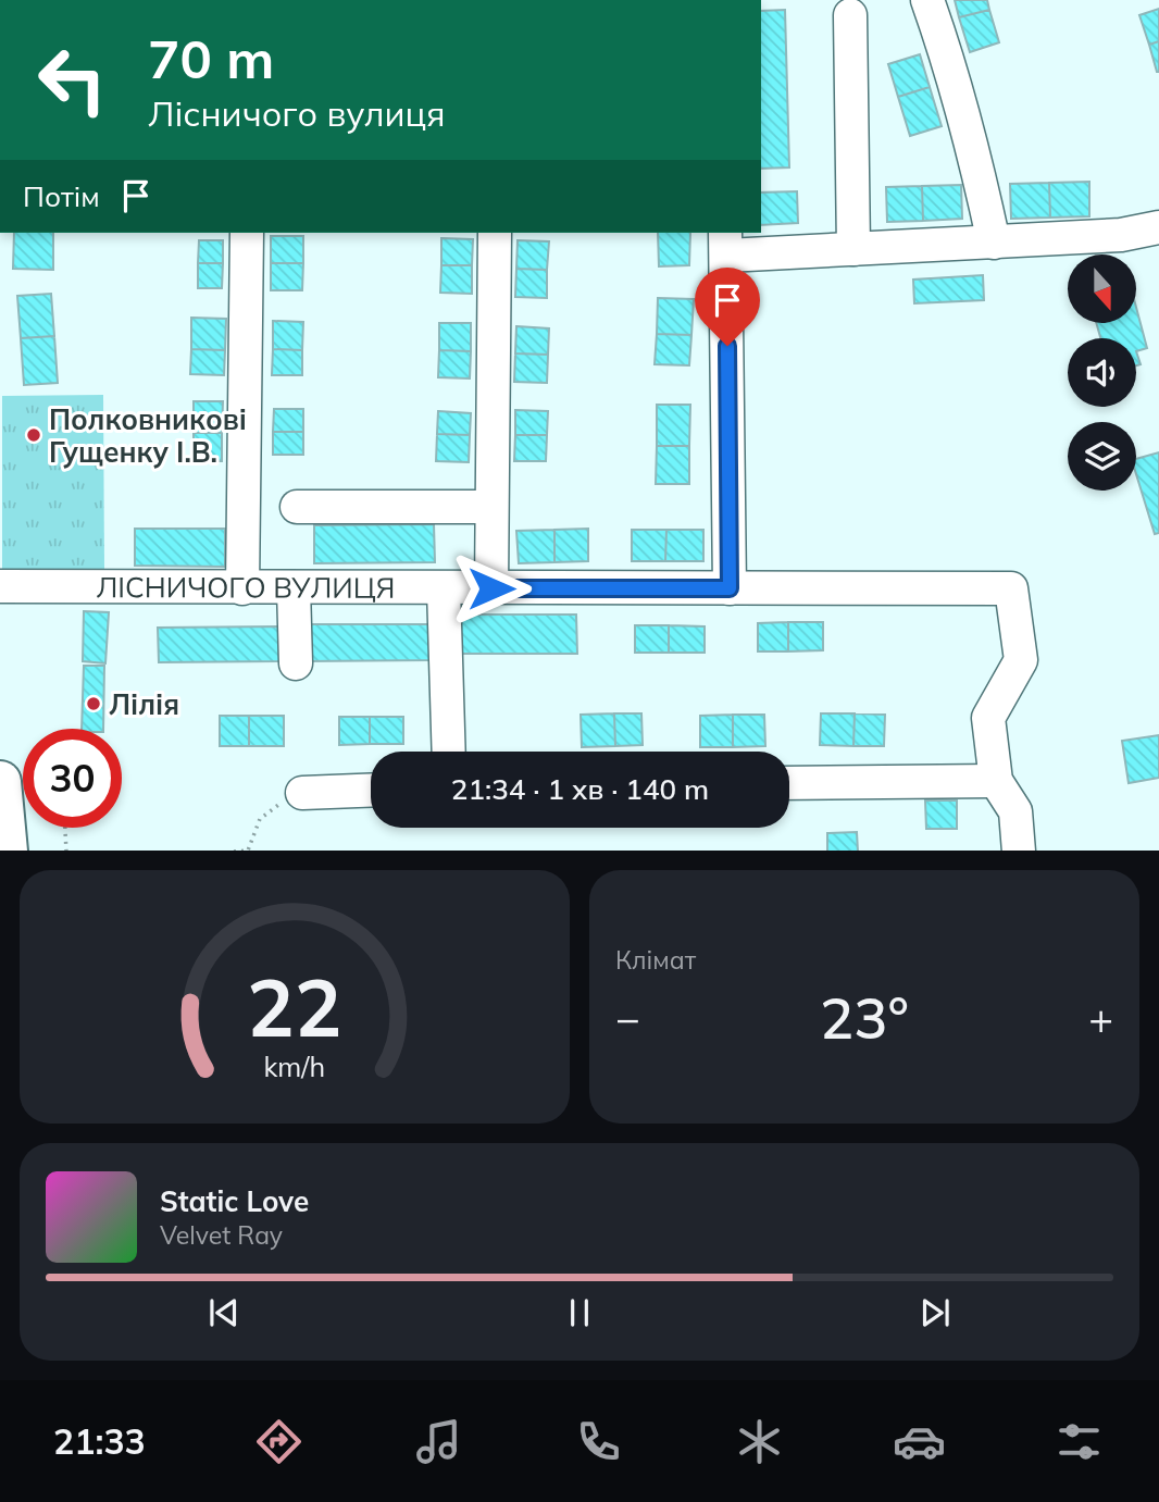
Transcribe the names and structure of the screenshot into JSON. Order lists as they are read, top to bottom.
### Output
{
  "streets": {
    "street": ["ЛІСНИЧОГО ВУЛИЦЯ"]
  },
  "places": ["Полковникові Гущенку І.В.", "Лілія"],
  "north": "bottom",
  "page": {
    "turn": ["70 m", "Лісничого вулиця"],
    "then": "Потім",
    "limit": "30",
    "trip": "21:34 · 1 хв · 140 m",
    "tile": "Клімат",
    "heat": ["−", "23°", "+"],
    "song": ["Static Love", "Velvet Ray"],
    "tabs": "21:33",
    "gauge": ["22", "km/h"]
  }
}
